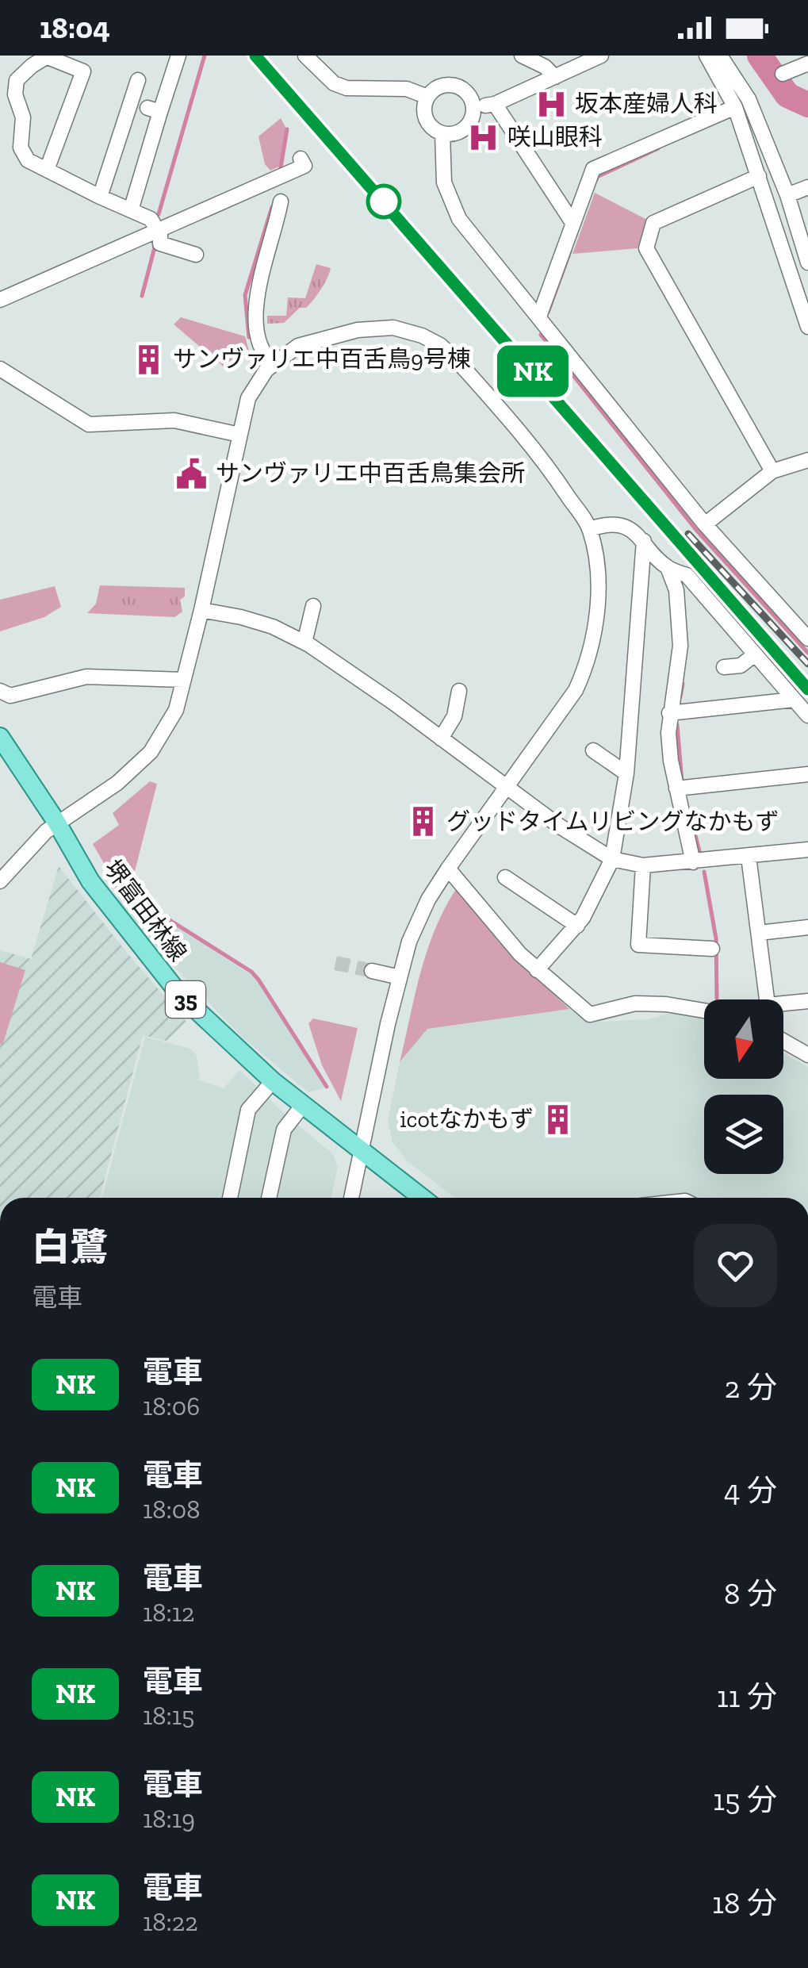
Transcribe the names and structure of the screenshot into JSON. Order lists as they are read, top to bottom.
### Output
{
  "streets": {
    "main road": ["堺富田林線", "35"]
  },
  "places": {
    "hospital": ["坂本産婦人科", "咲山眼科"],
    "building": ["サンヴァリエ中百舌鳥9号棟", "グッドタイムリビングなかもず", "icotなかもず"],
    "public building": ["サンヴァリエ中百舌鳥集会所"]
  },
  "north": "bottom",
  "page": {
    "status": "18:04",
    "on_map": "NK",
    "heading": ["白鷺", "電車"],
    "list": [
      {
        "mark": "NK",
        "name": "電車",
        "note": "18:06",
        "value": "2 分"
      },
      {
        "mark": "NK",
        "name": "電車",
        "note": "18:08",
        "value": "4 分"
      },
      {
        "mark": "NK",
        "name": "電車",
        "note": "18:12",
        "value": "8 分"
      },
      {
        "mark": "NK",
        "name": "電車",
        "note": "18:15",
        "value": "11 分"
      },
      {
        "mark": "NK",
        "name": "電車",
        "note": "18:19",
        "value": "15 分"
      },
      {
        "mark": "NK",
        "name": "電車",
        "note": "18:22",
        "value": "18 分"
      }
    ]
  }
}
